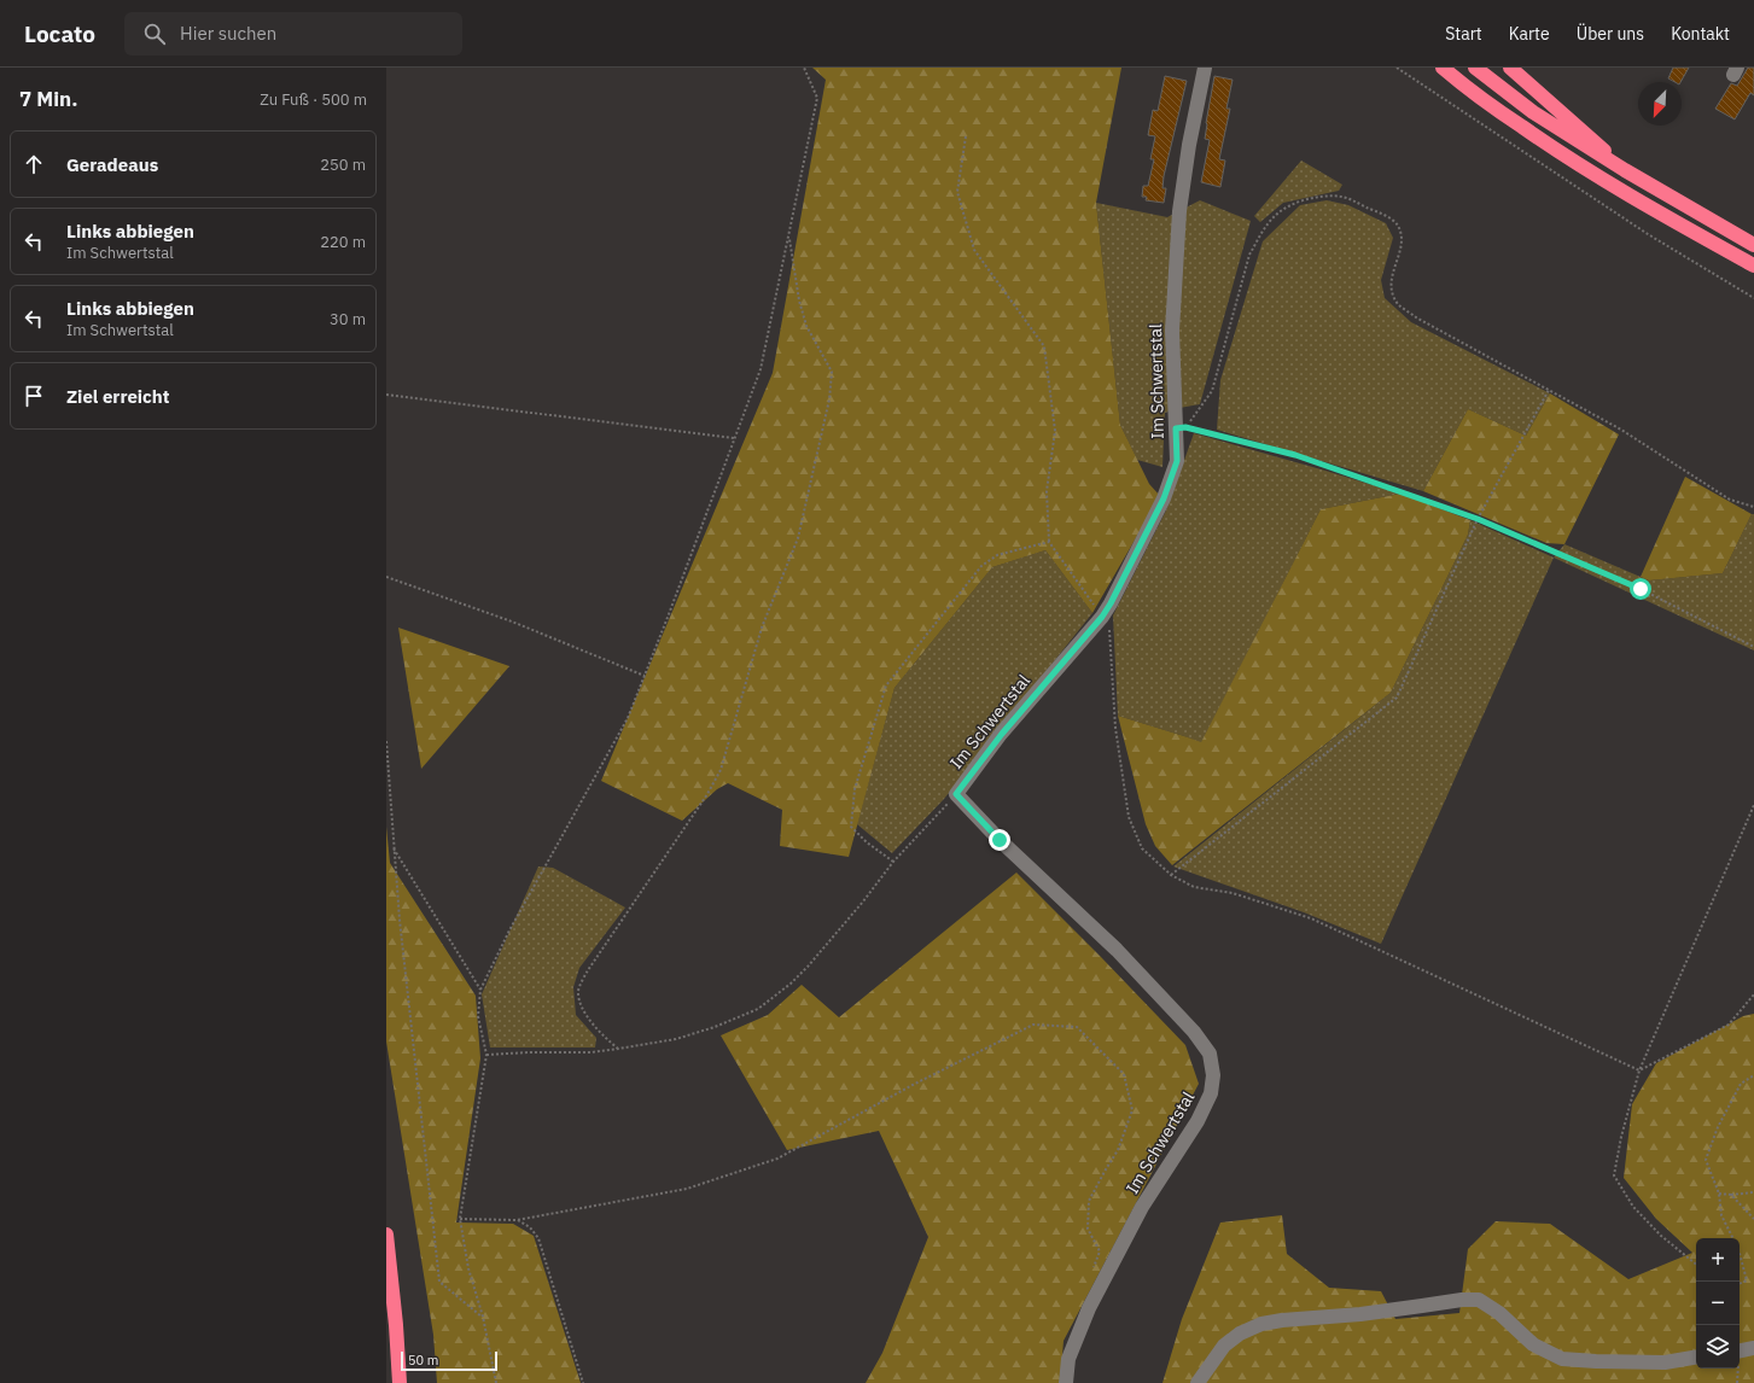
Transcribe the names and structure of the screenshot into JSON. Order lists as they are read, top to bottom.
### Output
{
  "streets": {
    "street": ["Im Schwertstal"]
  },
  "scale_bar": "50 m",
  "north": "bottom left",
  "page": {
    "header": "Locato",
    "search": "Hier suchen",
    "nav": [
      "Start",
      "Karte",
      "Über uns",
      "Kontakt"
    ],
    "heading": ["7 Min.", "Zu Fuß · 500 m"],
    "list": [
      ["Geradeaus", "250 m"],
      ["Links abbiegen", "Im Schwertstal", "220 m"],
      ["Links abbiegen", "Im Schwertstal", "30 m"],
      "Ziel erreicht"
    ],
    "map_buttons": ["+", "−"],
    "scale": "50 m"
  }
}
